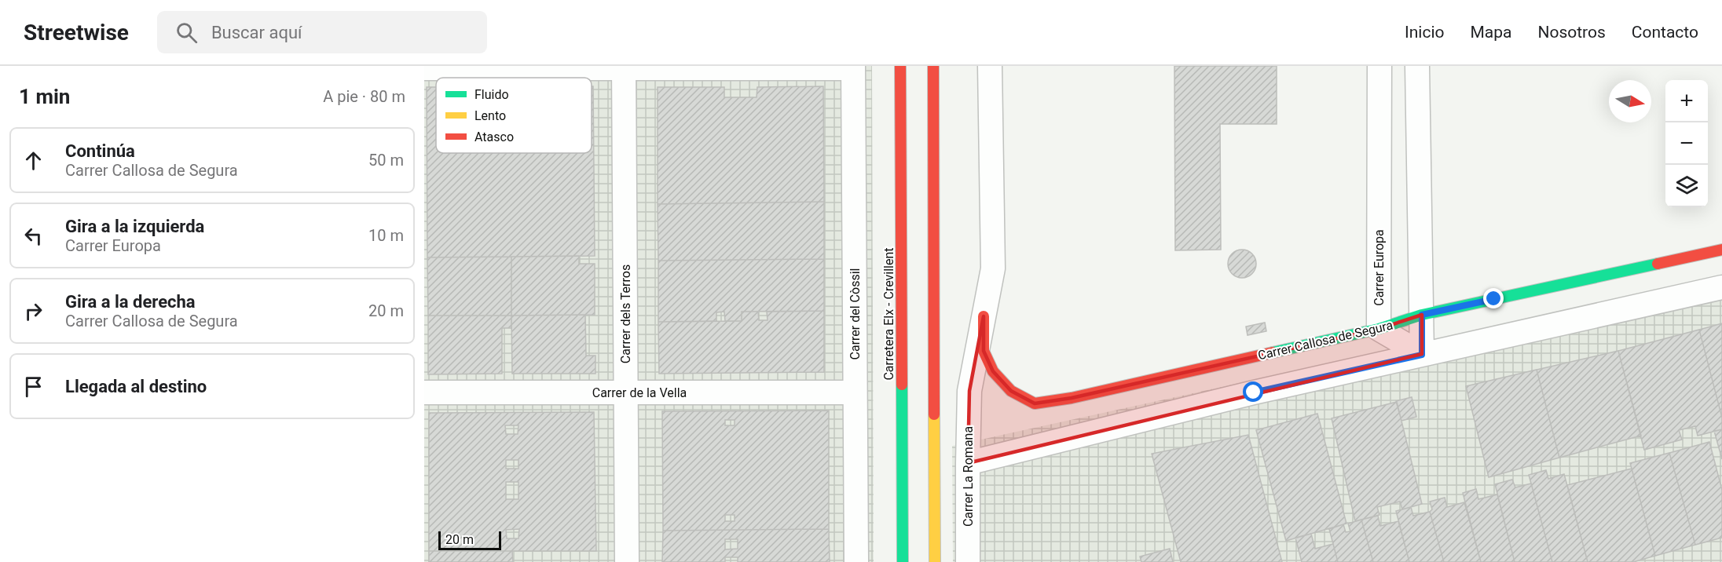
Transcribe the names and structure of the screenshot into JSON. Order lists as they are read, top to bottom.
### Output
{
  "streets": {
    "main road": ["Carretera Elx - Crevillent", "Carrer Callosa de Segura"],
    "street": [
      "Carrer Europa",
      "Carrer dels Terros",
      "Carrer del Còssil",
      "Carrer de la Vella",
      "Carrer La Romana"
    ]
  },
  "crossings": [
    ["Carrer Europa", "Carrer Callosa de Segura"],
    ["Carrer dels Terros", "Carrer de la Vella"],
    ["Carrer del Còssil", "Carrer de la Vella"],
    ["Carrer Callosa de Segura", "Carrer La Romana"]
  ],
  "legend": ["Fluido", "Lento", "Atasco"],
  "scale_bar": "20 m",
  "north": "right",
  "page": {
    "header": "Streetwise",
    "search": "Buscar aquí",
    "nav": [
      "Inicio",
      "Mapa",
      "Nosotros",
      "Contacto"
    ],
    "heading": ["1 min", "A pie · 80 m"],
    "map_buttons": ["+", "−"],
    "list": [
      ["Continúa", "Carrer Callosa de Segura", "50 m"],
      ["Gira a la izquierda", "Carrer Europa", "10 m"],
      ["Gira a la derecha", "Carrer Callosa de Segura", "20 m"],
      "Llegada al destino"
    ],
    "scale": "20 m"
  }
}
